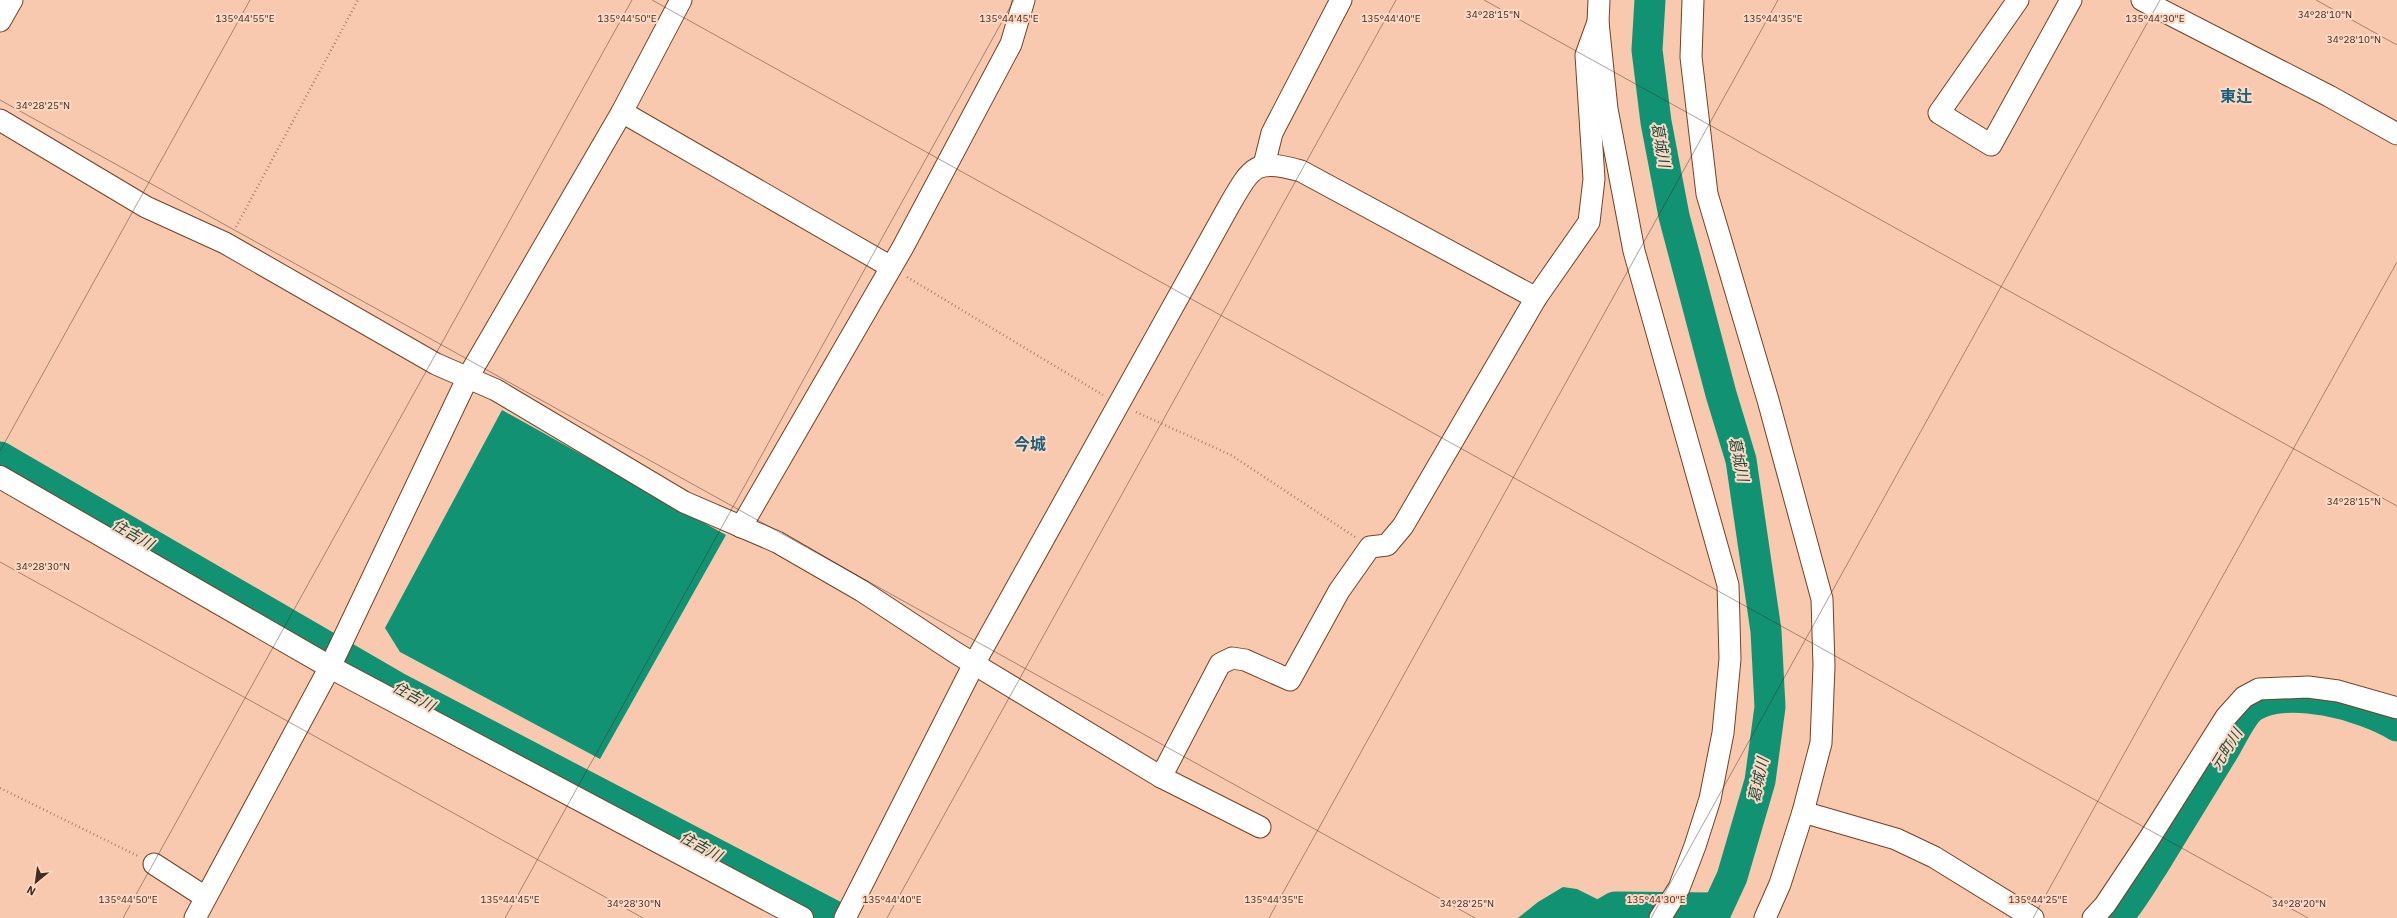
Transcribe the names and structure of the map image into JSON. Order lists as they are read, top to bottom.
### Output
{
  "districts": ["東辻", "今城"],
  "water": ["葛城川", "住吉川", "元町川"],
  "north": "bottom left",
  "coordinates": [
    "34°28'15\"N",
    "34°28'10\"N",
    "135°44'55\"E",
    "135°44'50\"E",
    "135°44'45\"E",
    "135°44'40\"E",
    "135°44'35\"E",
    "135°44'30\"E",
    "34°28'25\"N",
    "34°28'30\"N",
    "135°44'25\"E",
    "34°28'20\"N"
  ]
}
